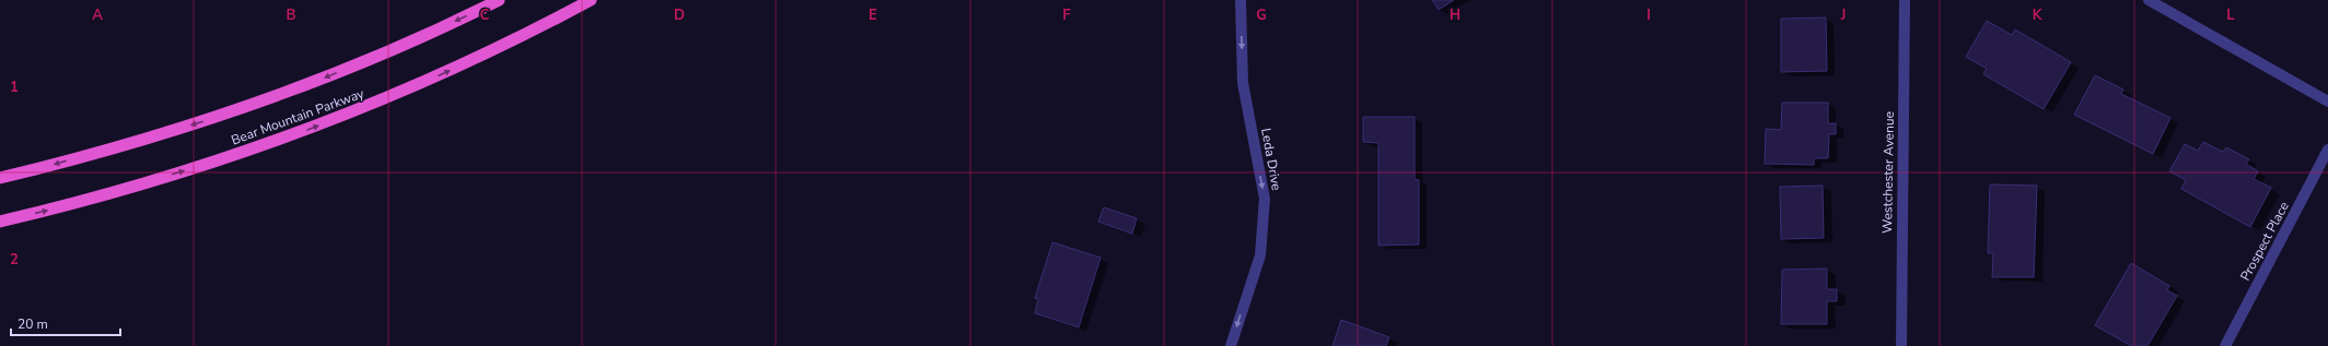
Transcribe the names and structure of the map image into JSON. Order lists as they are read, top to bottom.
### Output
{
  "streets": {
    "highway": ["Bear Mountain Parkway"],
    "street": ["Leda Drive", "Westchester Avenue", "Prospect Place"]
  },
  "one_way": ["Leda Drive"],
  "scale_bar": "20 m",
  "grid": {
    "columns": [
      "A",
      "B",
      "C",
      "D",
      "E",
      "F",
      "G",
      "H",
      "I",
      "J",
      "K",
      "L"
    ],
    "rows": ["1", "2"]
  }
}
